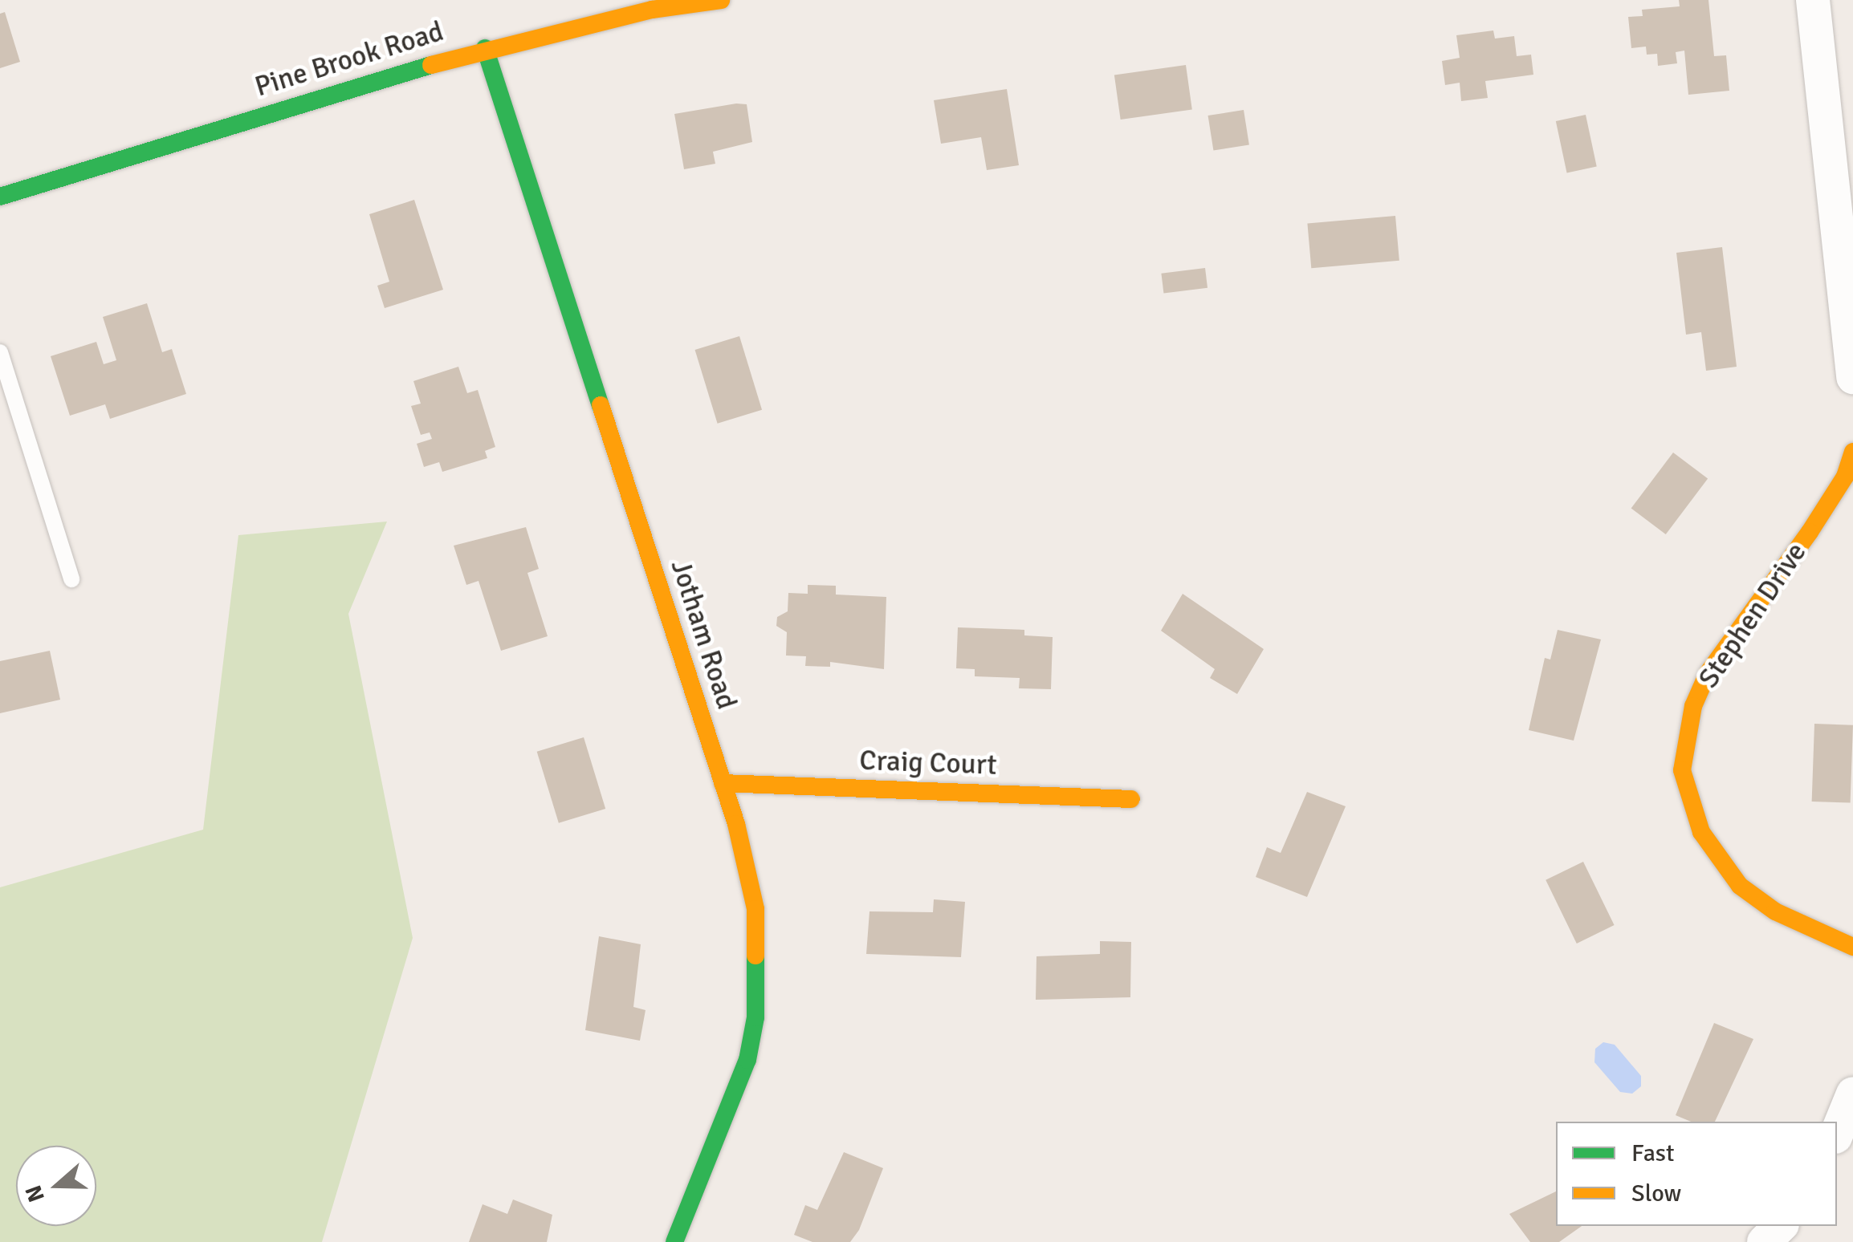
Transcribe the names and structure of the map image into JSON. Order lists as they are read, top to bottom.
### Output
{
  "streets": {
    "street": [
      "Pine Brook Road",
      "Stephen Drive",
      "Jotham Road",
      "Craig Court"
    ]
  },
  "crossings": [
    ["Pine Brook Road", "Jotham Road"],
    ["Jotham Road", "Craig Court"]
  ],
  "legend": ["Fast", "Slow"],
  "north": "left"
}
